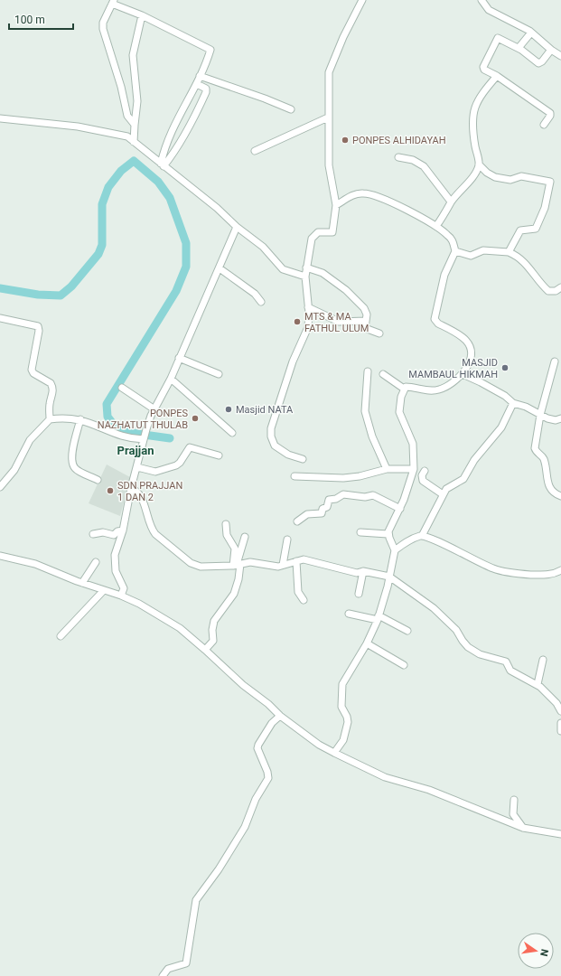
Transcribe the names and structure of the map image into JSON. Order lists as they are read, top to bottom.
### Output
{
  "districts": ["Prajjan"],
  "places": [
    "PONPES ALHIDAYAH",
    "MTS & MA FATHUL ULUM",
    "MASJID MAMBAUL HIKMAH",
    "Masjid NATA",
    "PONPES NAZHATUT THULAB",
    "SDN PRAJJAN 1 DAN 2"
  ],
  "scale_bar": "100 m",
  "north": "right"
}
